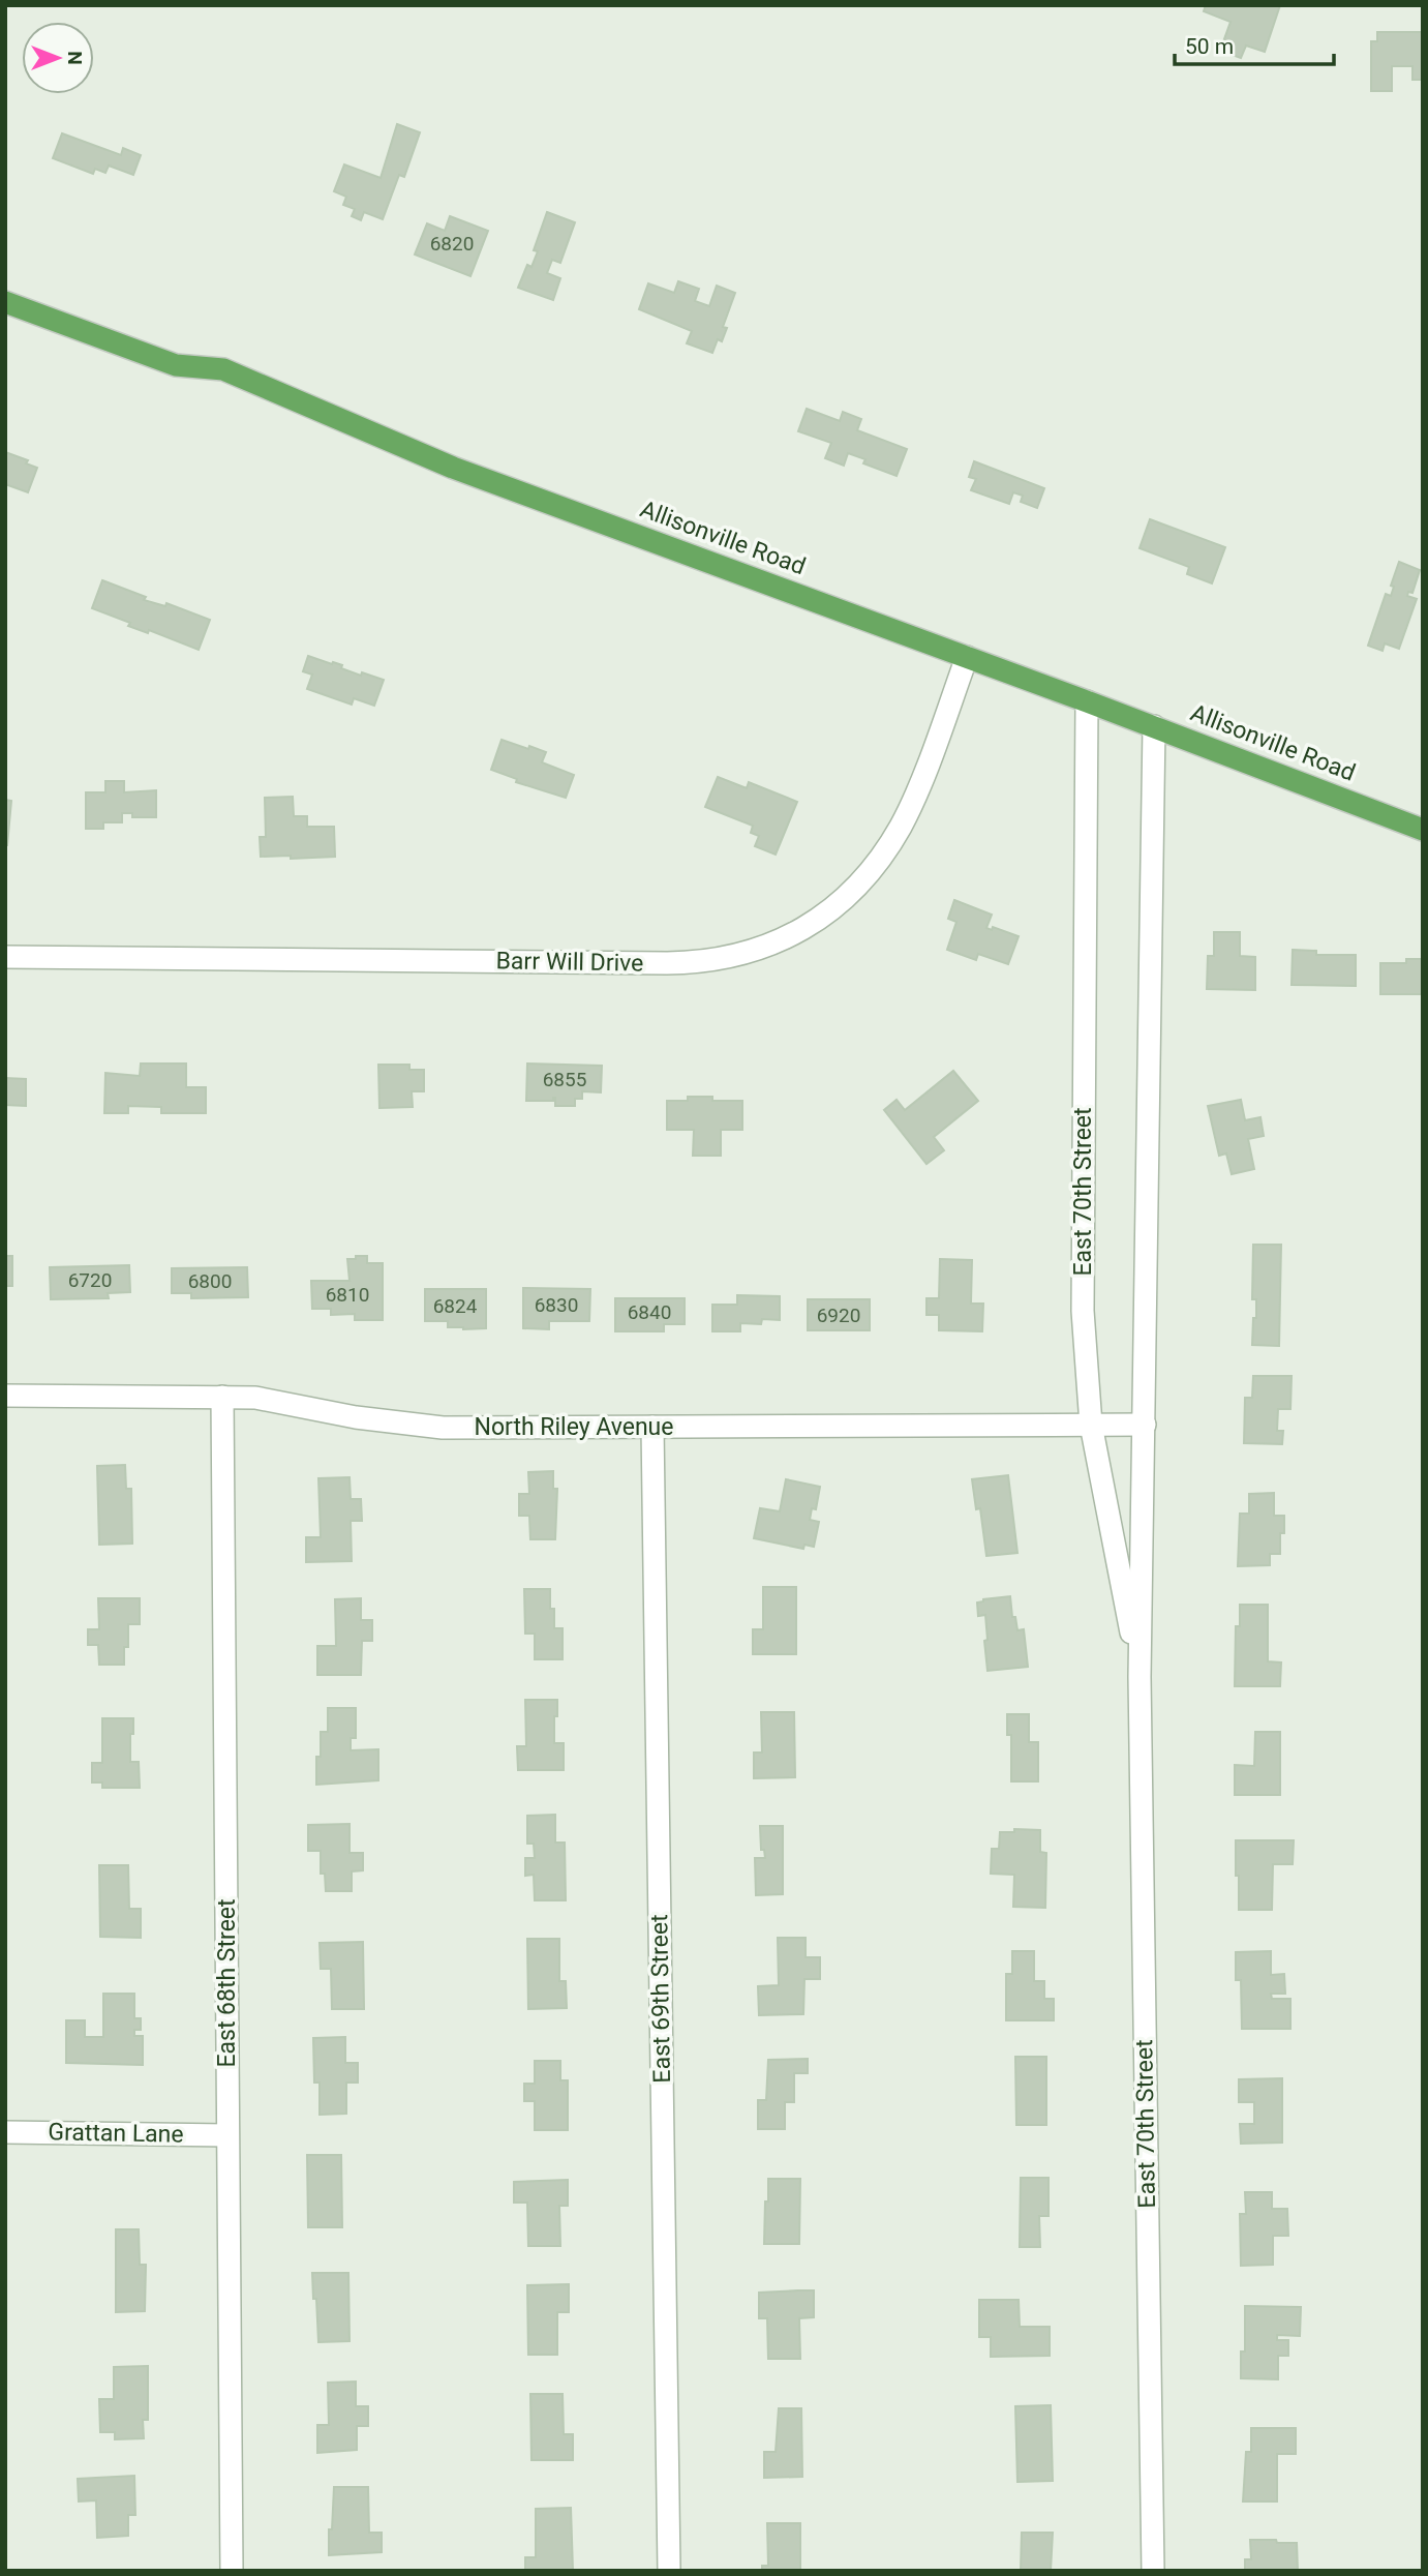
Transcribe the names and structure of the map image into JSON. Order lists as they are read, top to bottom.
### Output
{
  "streets": {
    "main road": ["Allisonville Road"],
    "street": [
      "Barr Will Drive",
      "East 70th Street",
      "North Riley Avenue",
      "East 68th Street",
      "East 69th Street",
      "Grattan Lane"
    ]
  },
  "crossings": [
    ["Allisonville Road", "Barr Will Drive"],
    ["Allisonville Road", "East 70th Street"],
    ["East 70th Street", "North Riley Avenue"],
    ["North Riley Avenue", "East 68th Street"],
    ["North Riley Avenue", "East 69th Street"],
    ["East 68th Street", "Grattan Lane"]
  ],
  "house_numbers": [
    "6820",
    "6855",
    "6720",
    "6800",
    "6810",
    "6830",
    "6824",
    "6840",
    "6920"
  ],
  "scale_bar": "50 m",
  "north": "right"
}
